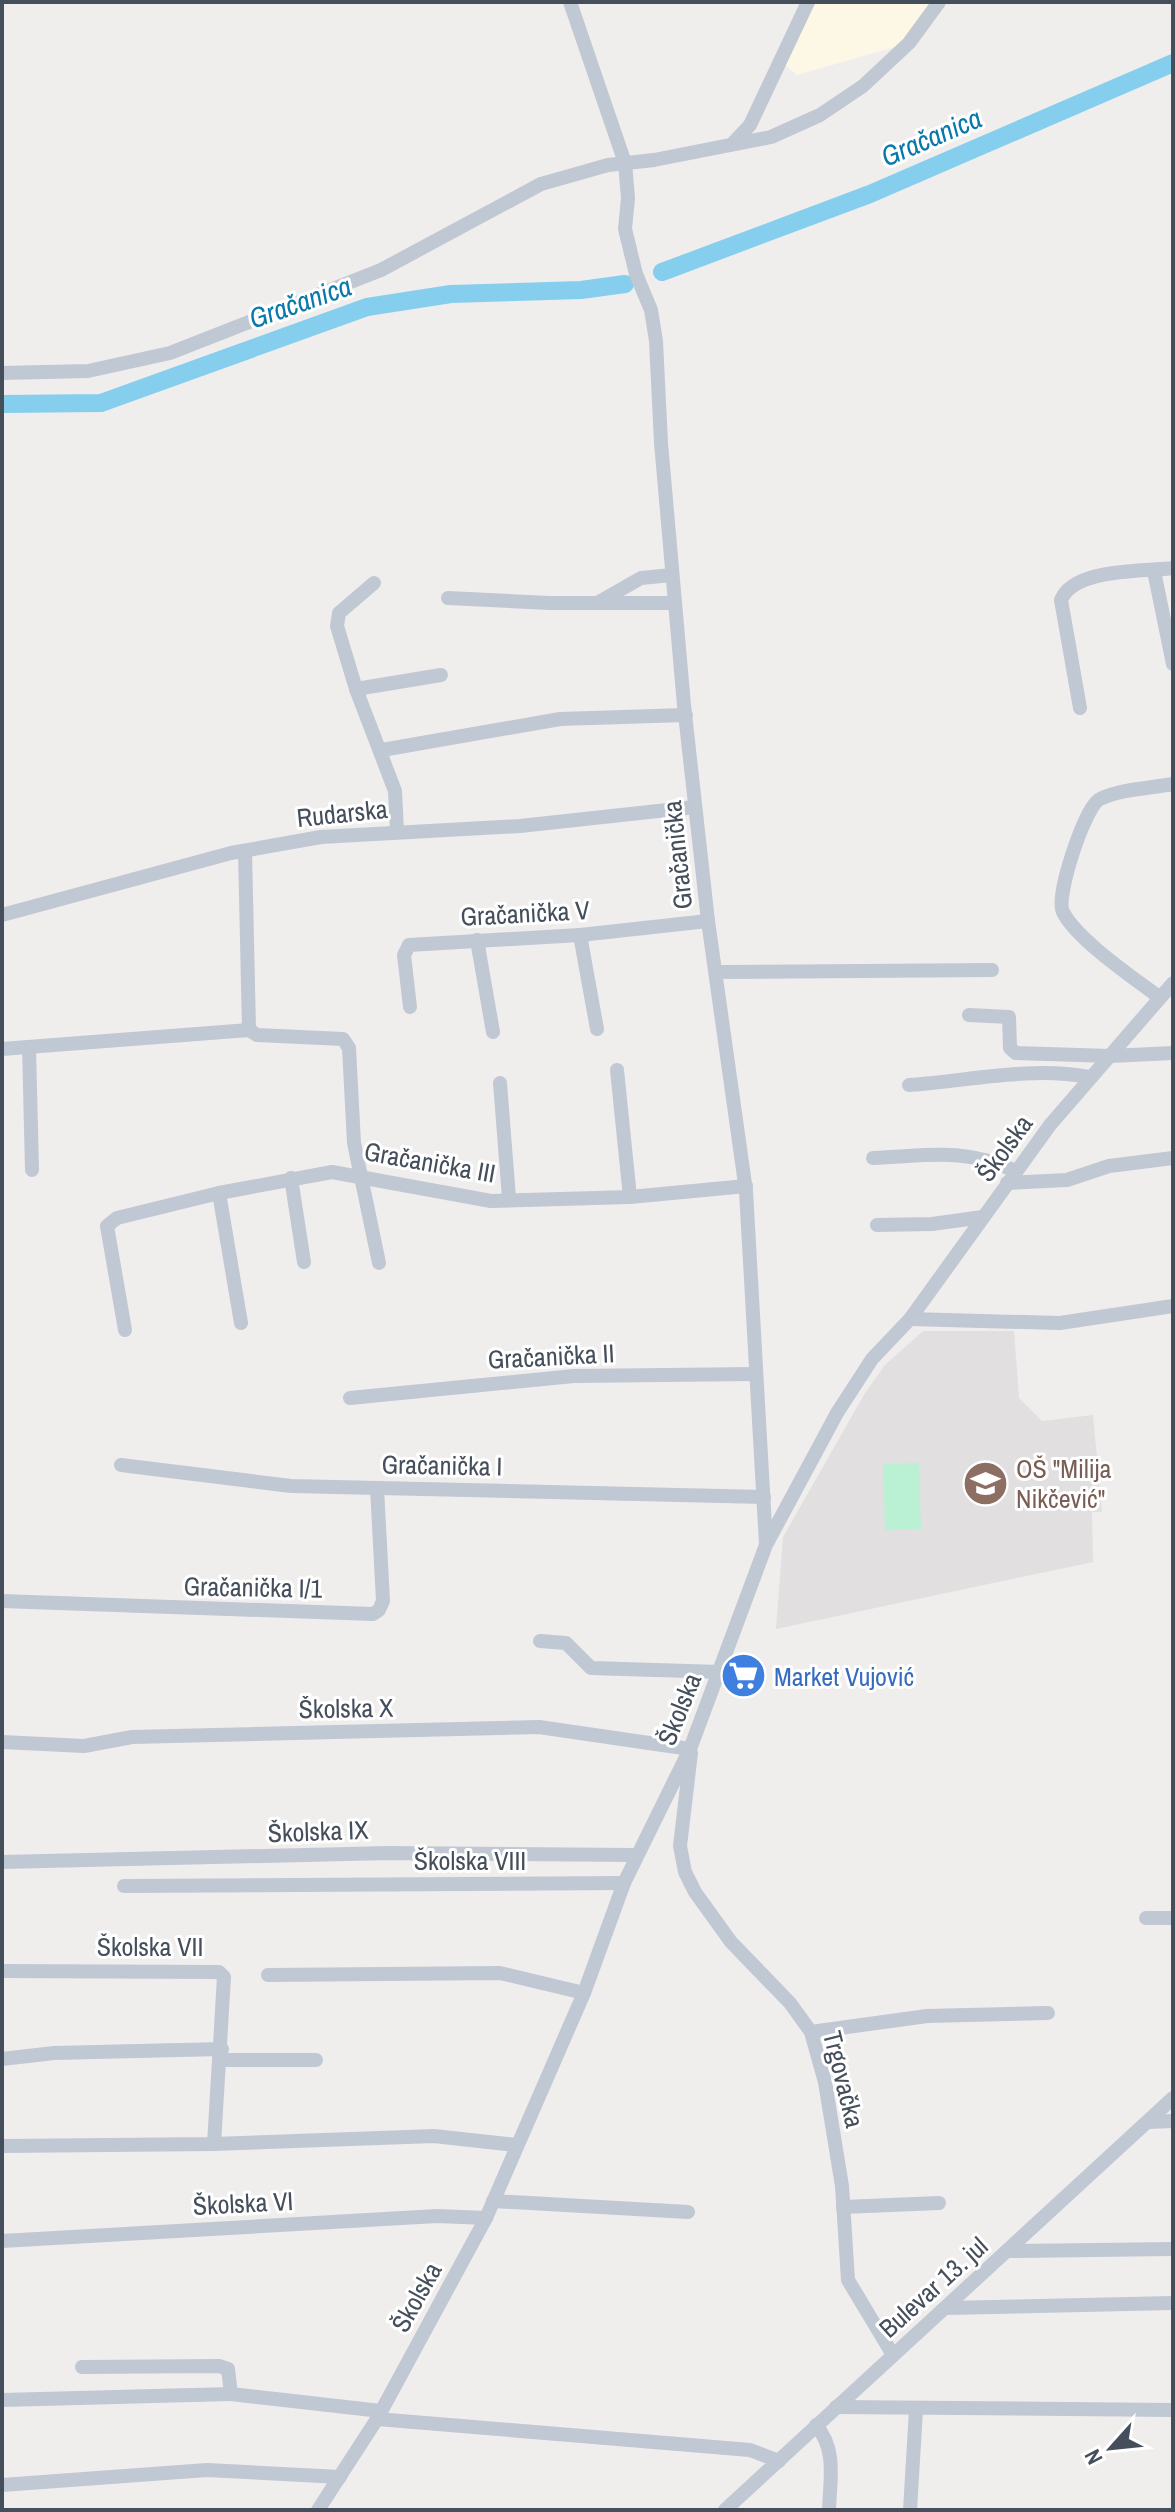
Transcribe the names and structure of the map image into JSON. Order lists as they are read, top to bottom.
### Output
{
  "streets": {
    "street": [
      "Rudarska",
      "Gračanička",
      "Gračanička V",
      "Školska",
      "Gračanička III",
      "Gračanička II",
      "Gračanička I",
      "Gračanička I/1",
      "Školska X",
      "Školska IX",
      "Školska VIII",
      "Školska VII",
      "Trgovačka",
      "Školska VI",
      "Bulevar 13. jul"
    ]
  },
  "crossings": [
    ["Rudarska", "Gračanička"],
    ["Gračanička", "Gračanička V"],
    ["Gračanička", "Školska"],
    ["Gračanička", "Gračanička III"],
    ["Gračanička", "Gračanička II"],
    ["Gračanička", "Gračanička I"],
    ["Školska", "Školska X"],
    ["Školska", "Školska IX"],
    ["Školska", "Školska VIII"],
    ["Školska", "Trgovačka"],
    ["Školska", "Školska VI"],
    ["Gračanička I", "Gračanička I/1"],
    ["Školska X", "Trgovačka"],
    ["Trgovačka", "Bulevar 13. jul"]
  ],
  "water": ["Gračanica"],
  "places": {
    "school or university": ["OŠ \"Milija Nikčević\""],
    "supermarket": ["Market Vujović"]
  },
  "north": "bottom left"
}
